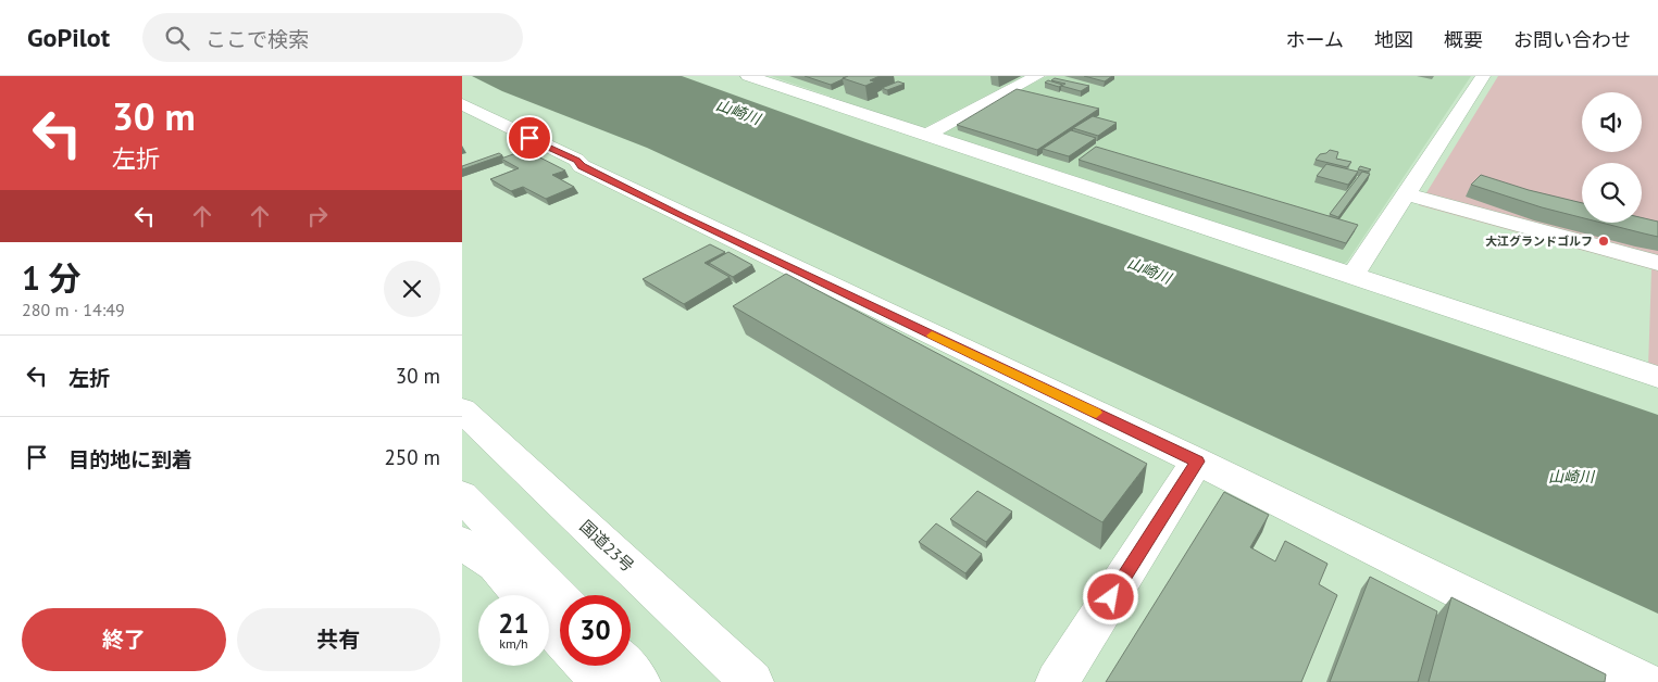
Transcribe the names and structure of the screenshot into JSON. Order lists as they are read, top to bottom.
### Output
{
  "streets": {
    "main road": ["国道23号"]
  },
  "water": ["山崎川"],
  "places": ["大江グランドゴルフ"],
  "page": {
    "header": "GoPilot",
    "search": "ここで検索",
    "nav": [
      "ホーム",
      "地図",
      "概要",
      "お問い合わせ"
    ],
    "turn": ["30 m", "左折"],
    "heading": ["1 分", "280 m · 14:49"],
    "list": [
      {
        "name": "左折",
        "value": "30 m"
      },
      {
        "name": "目的地に到着",
        "value": "250 m"
      }
    ],
    "speed": "21 km/h",
    "limit": "30",
    "buttons": ["終了", "共有"]
  }
}
